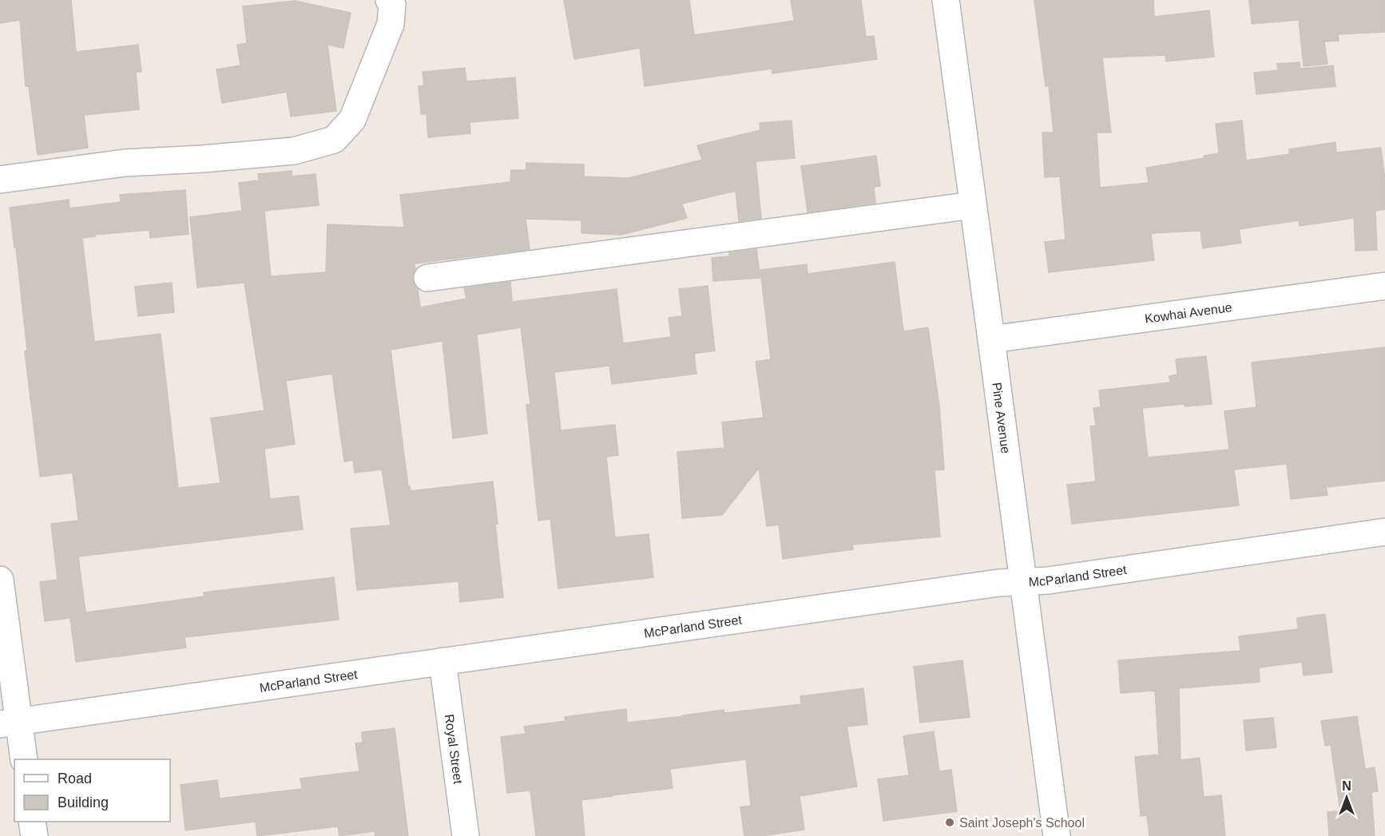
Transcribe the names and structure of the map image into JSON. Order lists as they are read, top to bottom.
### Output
{
  "streets": {
    "street": [
      "Kowhai Avenue",
      "Pine Avenue",
      "McParland Street",
      "Royal Street"
    ]
  },
  "crossings": [
    ["Kowhai Avenue", "Pine Avenue"],
    ["Pine Avenue", "McParland Street"],
    ["McParland Street", "Royal Street"]
  ],
  "places": ["Saint Joseph's School"],
  "legend": ["Road", "Building"],
  "north": "top"
}
